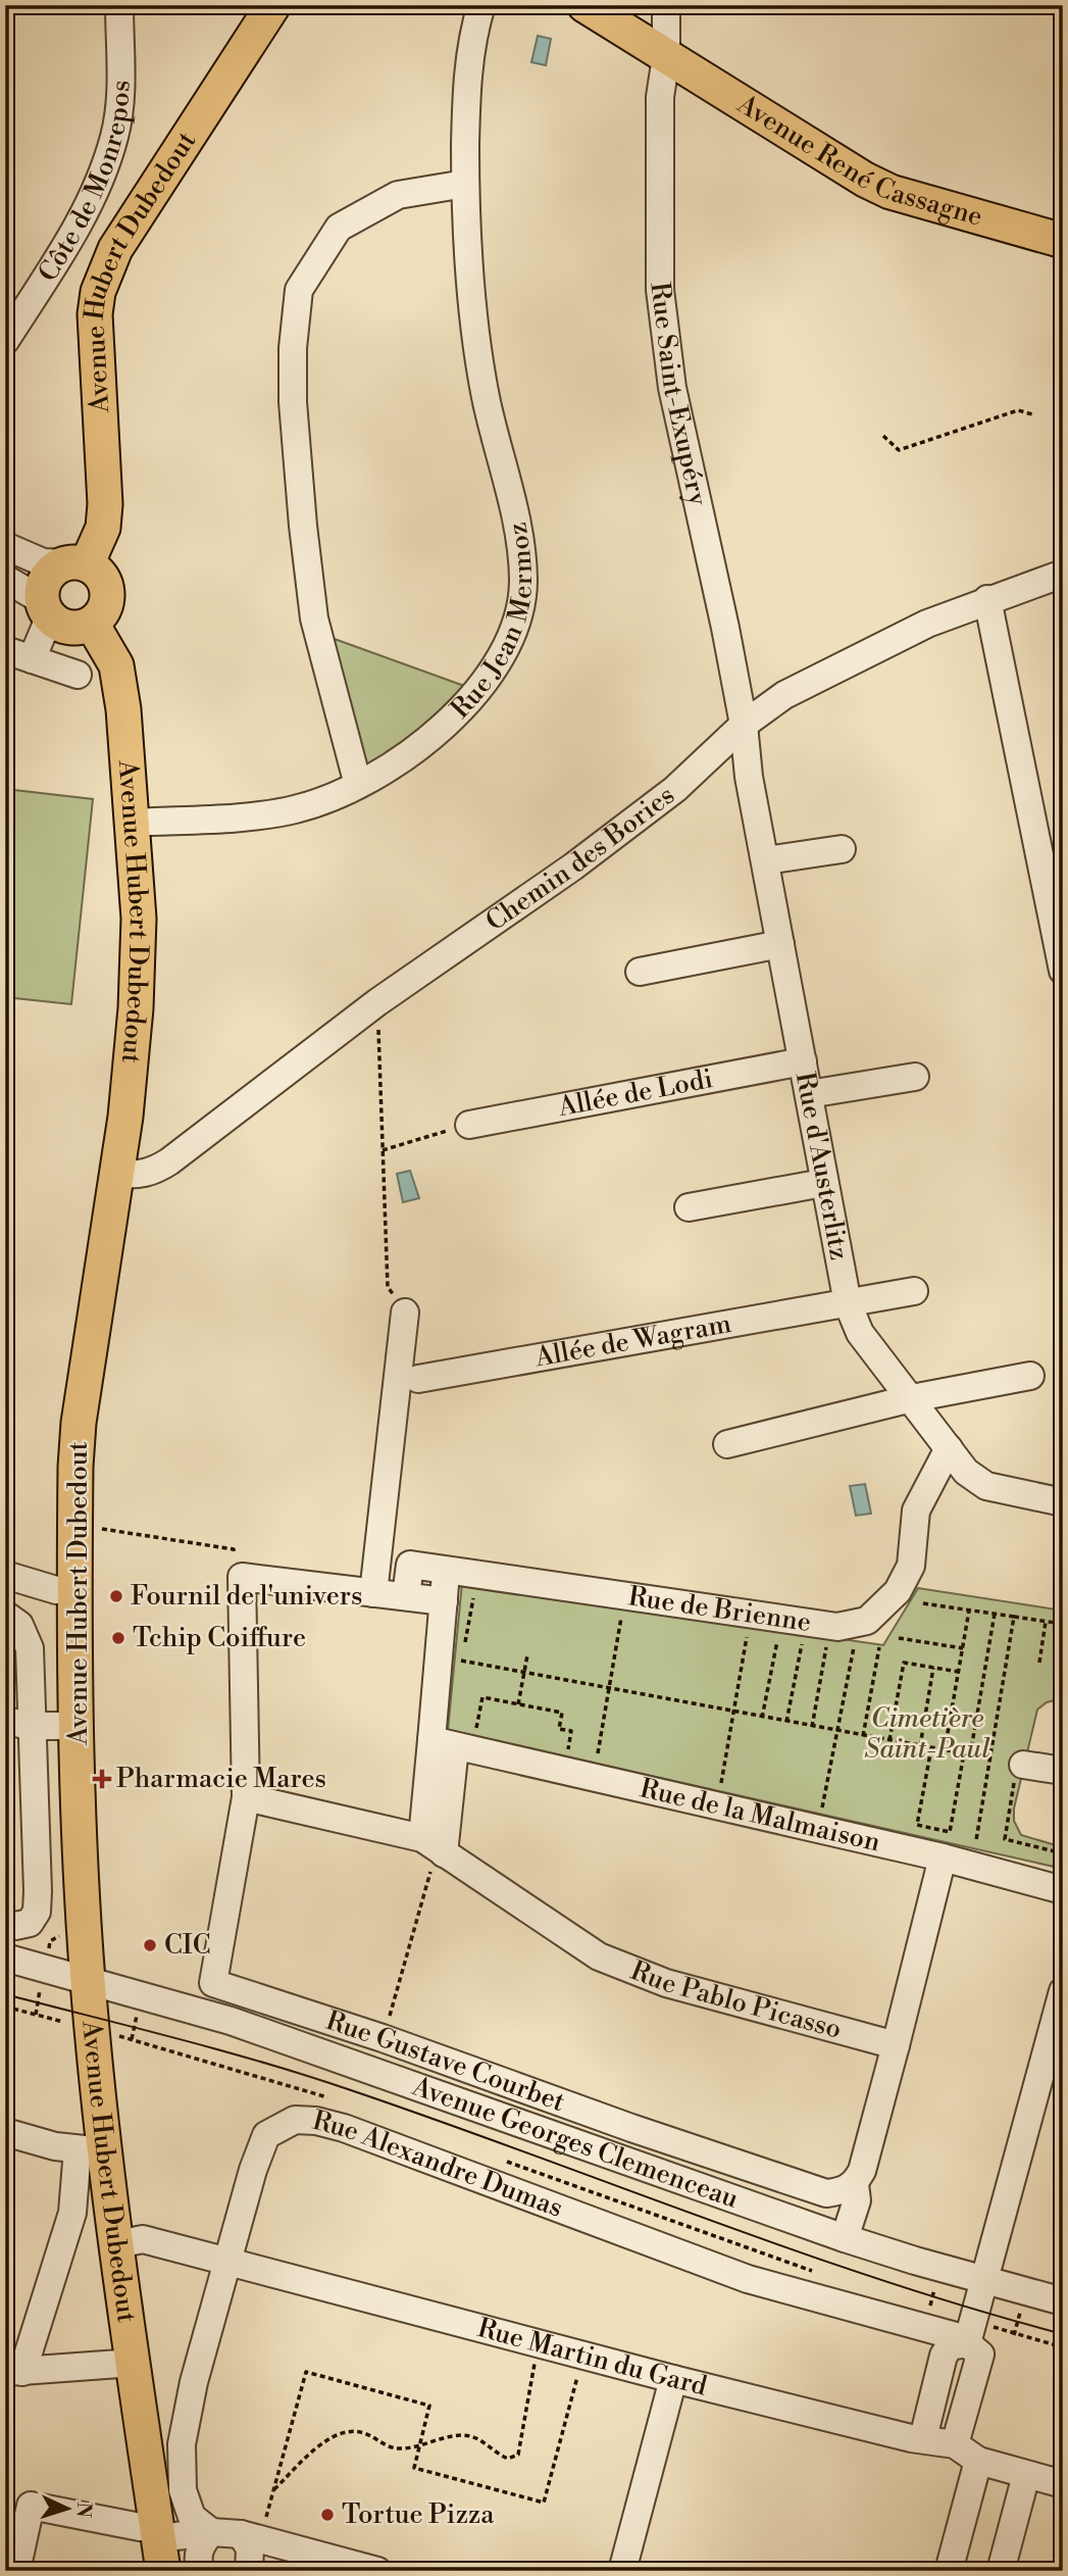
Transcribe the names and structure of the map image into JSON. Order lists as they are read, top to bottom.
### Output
{
  "streets": {
    "main road": ["Avenue René Cassagne", "Avenue Hubert Dubedout"],
    "street": [
      "Côte de Monrepos",
      "Rue Saint-Exupéry",
      "Rue Jean Mermoz",
      "Chemin des Bories",
      "Allée de Lodi",
      "Rue d'Austerlitz",
      "Allée de Wagram",
      "Rue de Brienne",
      "Rue de la Malmaison",
      "Rue Pablo Picasso",
      "Rue Gustave Courbet",
      "Avenue Georges Clemenceau",
      "Rue Alexandre Dumas",
      "Rue Martin du Gard"
    ]
  },
  "crossings": [
    ["Avenue René Cassagne", "Rue Saint-Exupéry"],
    ["Avenue Hubert Dubedout", "Rue Jean Mermoz"],
    ["Avenue Hubert Dubedout", "Chemin des Bories"],
    ["Avenue Hubert Dubedout", "Avenue Georges Clemenceau"],
    ["Avenue Hubert Dubedout", "Rue Martin du Gard"],
    ["Rue Saint-Exupéry", "Chemin des Bories"],
    ["Rue Saint-Exupéry", "Rue d'Austerlitz"],
    ["Chemin des Bories", "Rue d'Austerlitz"],
    ["Allée de Lodi", "Rue d'Austerlitz"],
    ["Rue d'Austerlitz", "Allée de Wagram"],
    ["Rue d'Austerlitz", "Rue de Brienne"],
    ["Rue Alexandre Dumas", "Rue Martin du Gard"]
  ],
  "parks": ["Cimetière Saint-Paul"],
  "places": {
    "other": [
      "Fournil de l'univers",
      "Tchip Coiffure",
      "CIC",
      "Tortue Pizza"
    ],
    "health": ["Pharmacie Mares"]
  },
  "north": "right"
}
